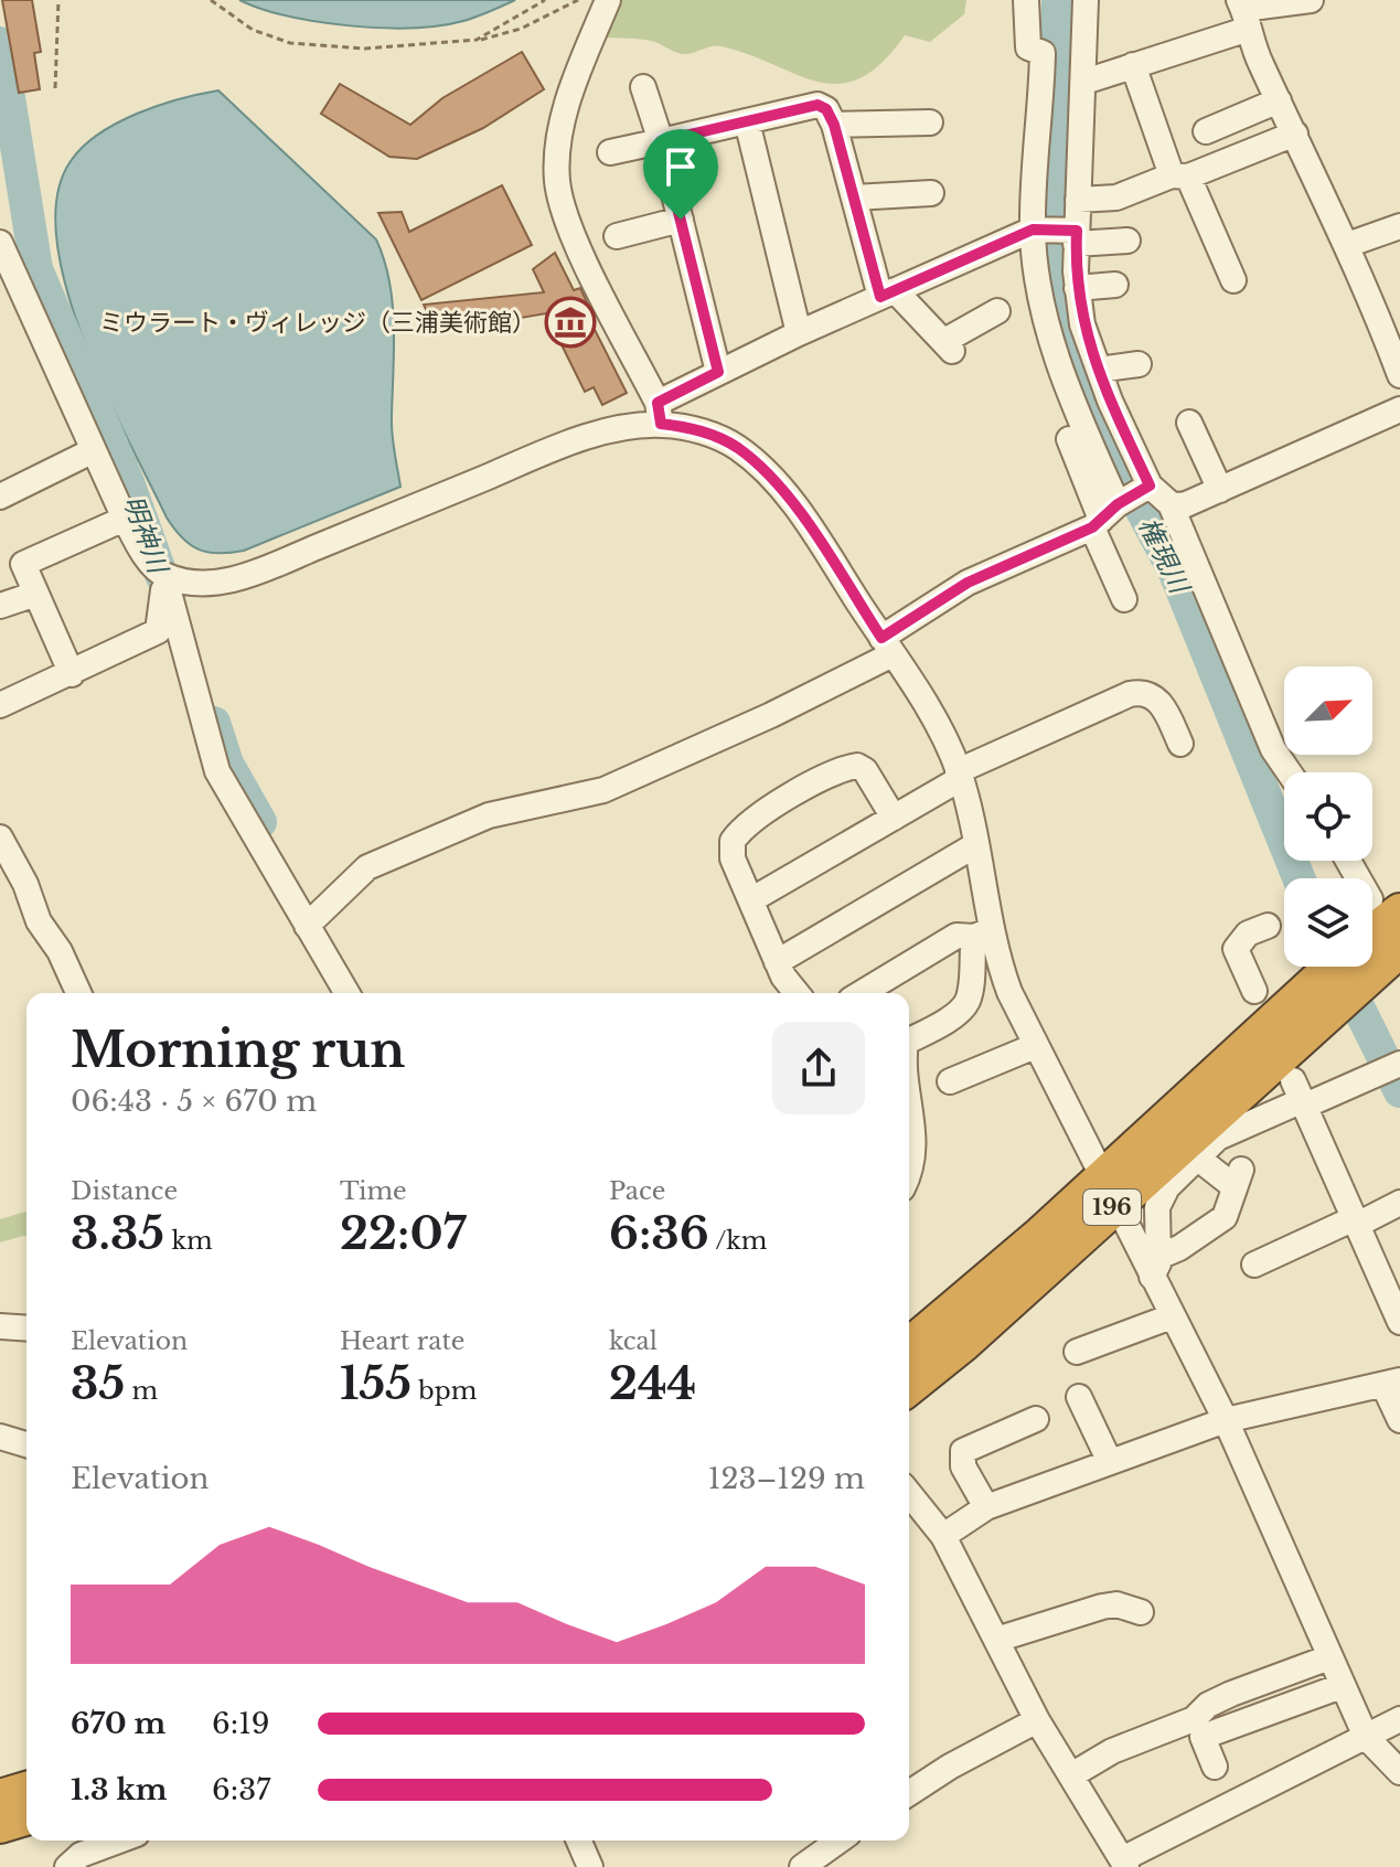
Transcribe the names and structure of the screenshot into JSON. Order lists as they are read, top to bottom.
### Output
{
  "streets": {
    "highway": ["196"]
  },
  "water": ["明神川", "権現川"],
  "places": {
    "museum": ["ミウラート・ヴィレッジ（三浦美術館）"]
  },
  "north": "top right",
  "page": {
    "heading": ["Morning run", "06:43 · 5 × 670 m"],
    "stats": [
      ["Distance", "3.35 km"],
      ["Time", "22:07"],
      ["Pace", "6:36 /km"],
      ["Elevation", "35 m"],
      ["Heart rate", "155 bpm"],
      ["kcal", "244"]
    ],
    "chart": ["Elevation", "123–129 m"],
    "list": [
      {
        "name": "670 m",
        "note": "6:19"
      },
      {
        "name": "1.3 km",
        "note": "6:37"
      }
    ]
  }
}
